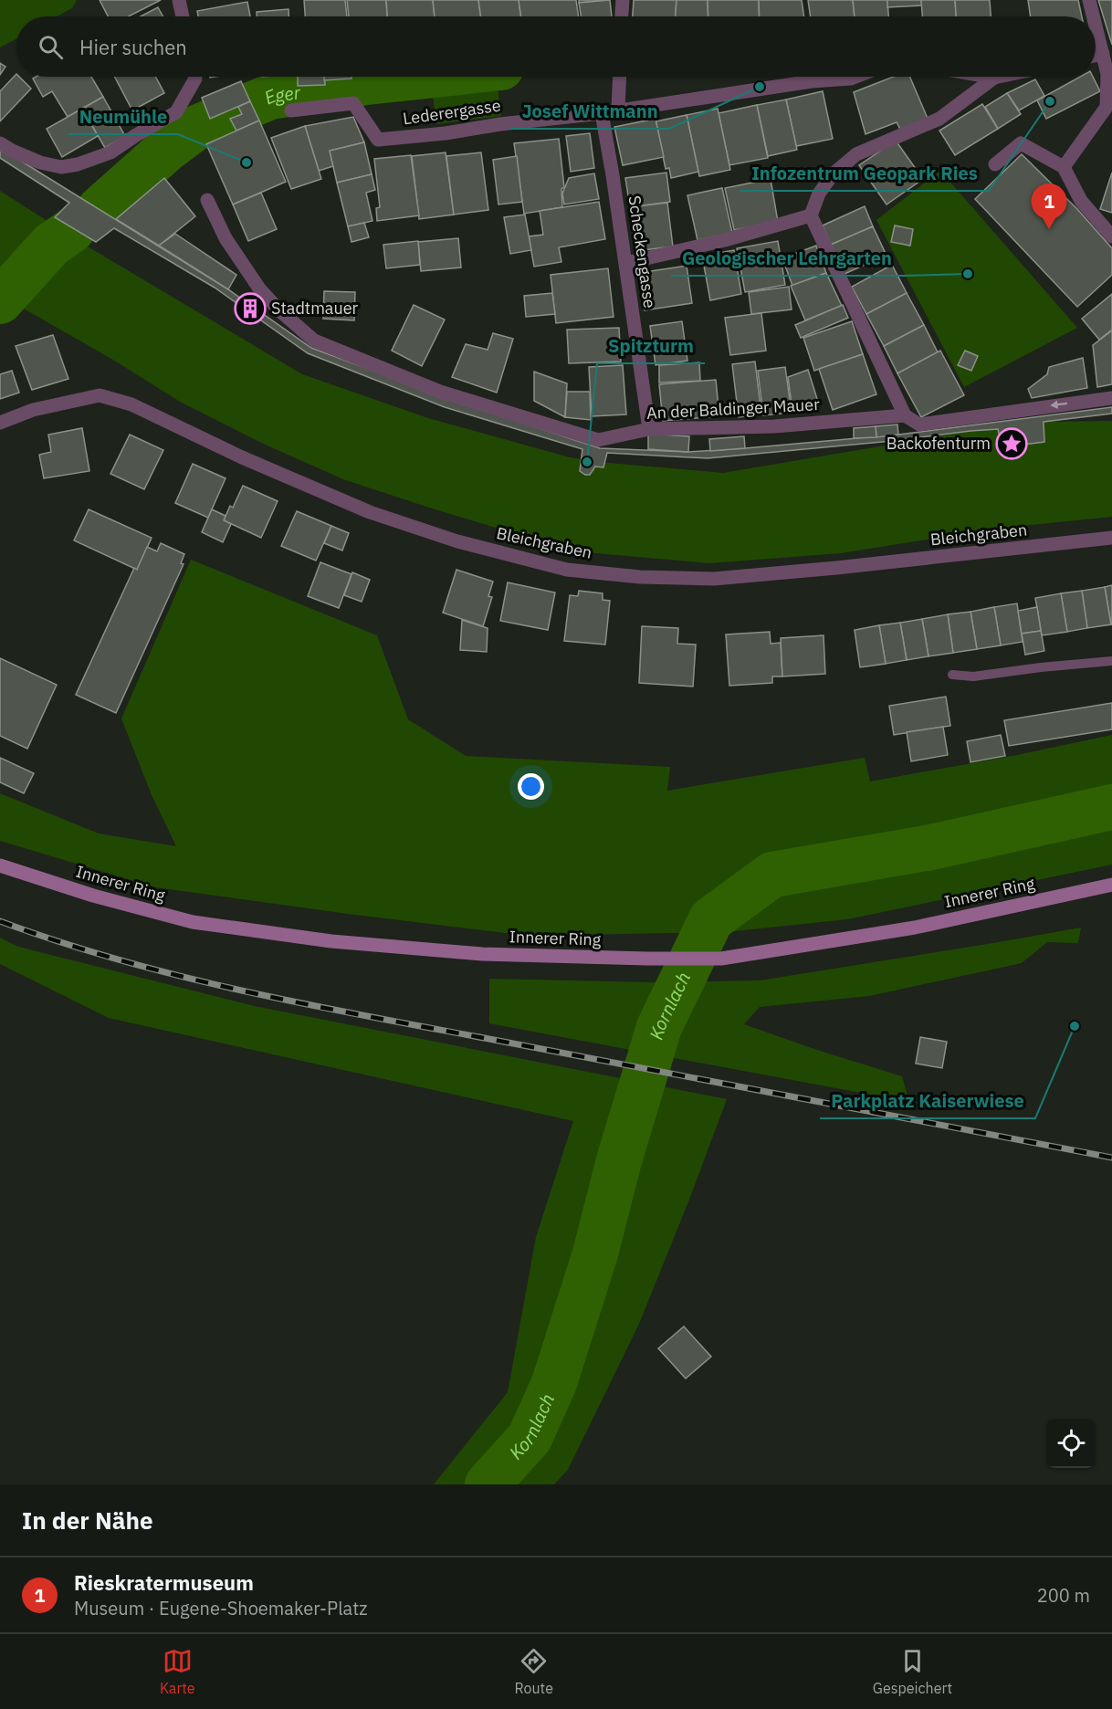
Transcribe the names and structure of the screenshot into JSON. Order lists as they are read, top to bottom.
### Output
{
  "streets": {
    "main road": ["Innerer Ring"],
    "street": [
      "Lederergasse",
      "Scheckengasse",
      "An der Baldinger Mauer",
      "Bleichgraben"
    ]
  },
  "crossings": [
    ["Lederergasse", "Scheckengasse"],
    ["Scheckengasse", "An der Baldinger Mauer"]
  ],
  "water": ["Eger", "Kornlach"],
  "places": {
    "other": [
      "Josef Wittmann",
      "Infozentrum Geopark Ries",
      "Neumühle",
      "Geologischer Lehrgarten",
      "Spitzturm",
      "Parkplatz Kaiserwiese"
    ],
    "building": ["Stadtmauer"],
    "place": ["Backofenturm"]
  },
  "page": {
    "search": "Hier suchen",
    "pins": "1",
    "heading": "In der Nähe",
    "list": [
      {
        "mark": "1",
        "name": "Rieskratermuseum",
        "note": "Museum · Eugene-Shoemaker-Platz",
        "value": "200 m"
      }
    ],
    "nav": ["Karte", "Route", "Gespeichert"]
  }
}
